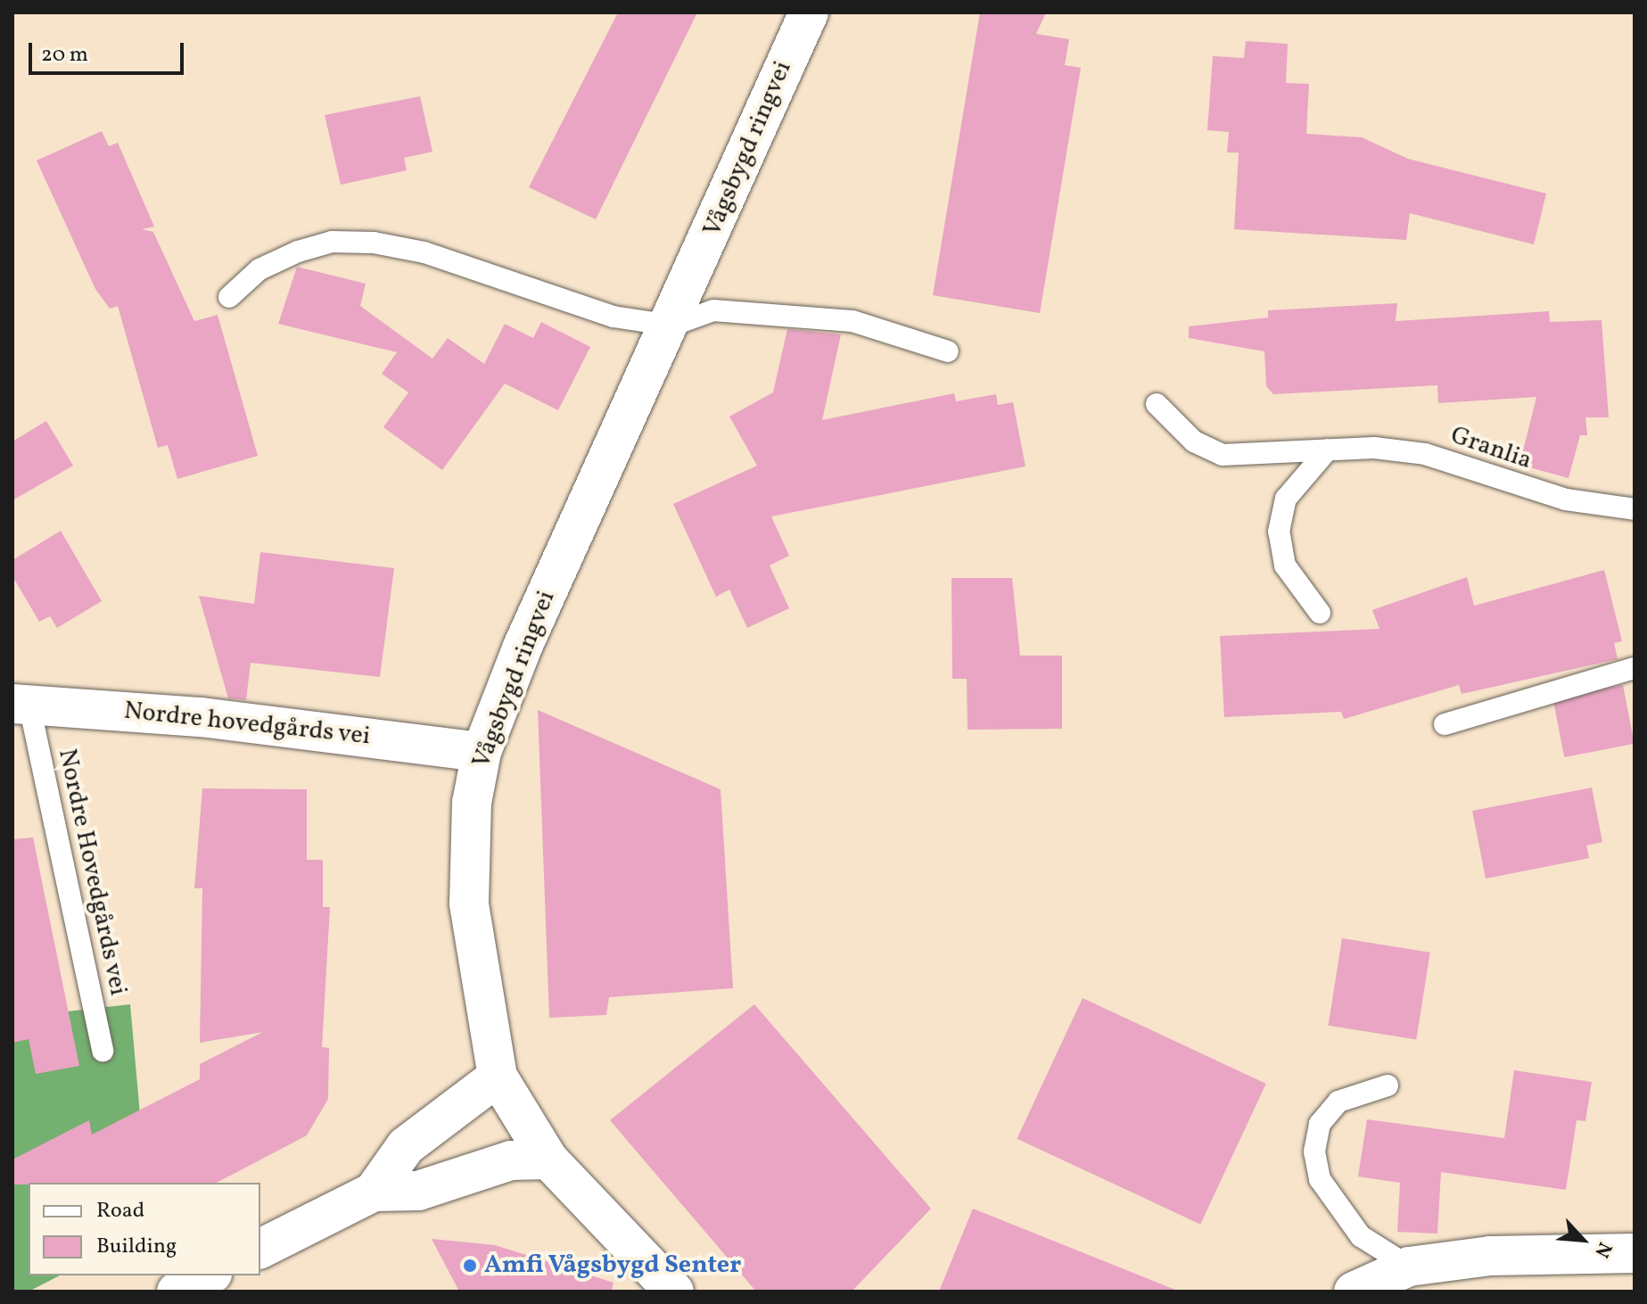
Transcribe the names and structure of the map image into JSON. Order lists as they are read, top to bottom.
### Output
{
  "streets": {
    "street": ["Vågsbygd ringvei", "Nordre hovedgårds vei"],
    "lane": ["Granlia", "Nordre Hovedgårds vei"]
  },
  "crossings": [
    ["Vågsbygd ringvei", "Nordre hovedgårds vei"],
    ["Nordre hovedgårds vei", "Nordre Hovedgårds vei"]
  ],
  "places": ["Amfi Vågsbygd Senter"],
  "legend": ["Road", "Building"],
  "scale_bar": "20 m",
  "north": "bottom right"
}
